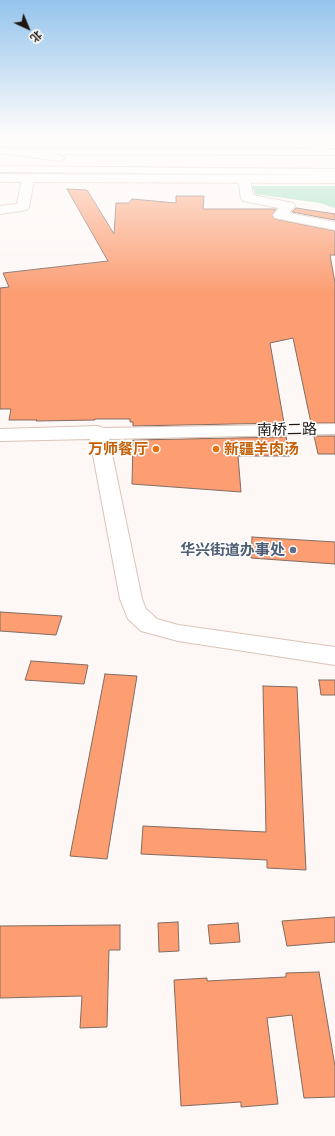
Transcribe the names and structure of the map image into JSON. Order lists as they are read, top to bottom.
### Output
{
  "streets": {
    "main road": ["南桥二路"]
  },
  "places": ["万师餐厅", "新疆羊肉汤", "华兴街道办事处"],
  "north": "bottom right"
}
